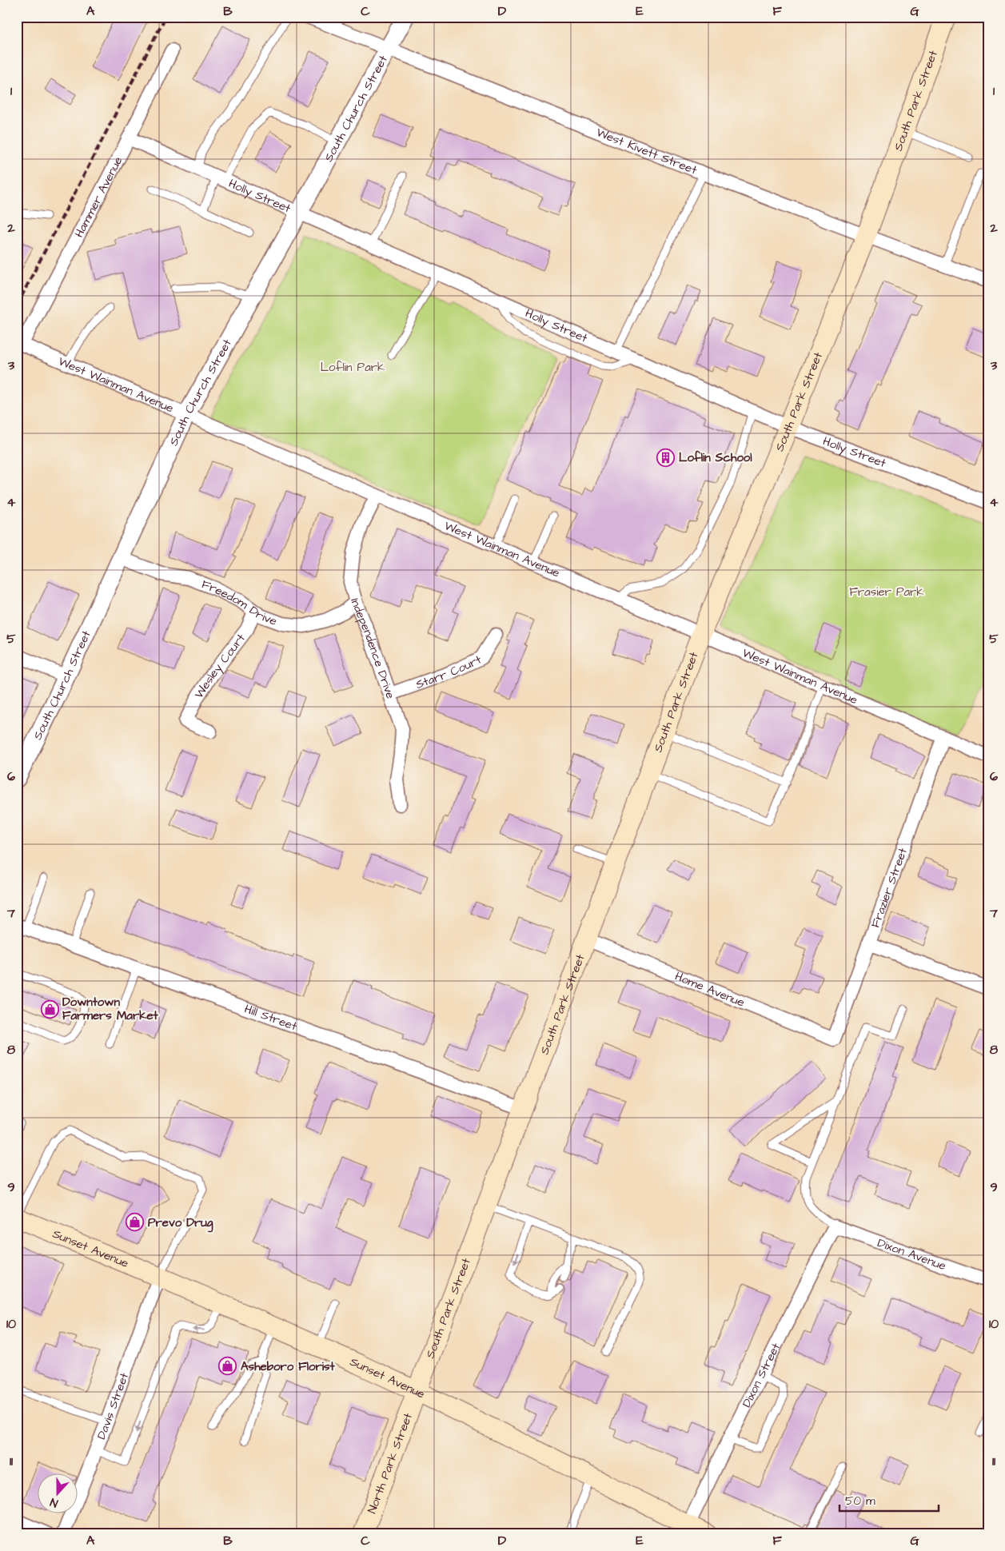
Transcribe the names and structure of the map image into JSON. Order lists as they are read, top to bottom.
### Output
{
  "streets": {
    "main road": ["South Park Street", "Sunset Avenue", "North Park Street"],
    "street": [
      "South Church Street",
      "West Kivett Street",
      "Holly Street",
      "Hammer Avenue",
      "West Wainman Avenue",
      "Freedom Drive",
      "Independence Drive",
      "Wesley Court",
      "Starr Court",
      "Frazier Street",
      "Home Avenue",
      "Hill Street",
      "Dixon Avenue",
      "Dixon Street",
      "Davis Street"
    ]
  },
  "crossings": [
    ["South Park Street", "West Kivett Street"],
    ["South Park Street", "Holly Street"],
    ["South Park Street", "West Wainman Avenue"],
    ["South Park Street", "Home Avenue"],
    ["South Park Street", "Hill Street"],
    ["South Park Street", "Sunset Avenue"],
    ["South Park Street", "North Park Street"],
    ["South Church Street", "West Kivett Street"],
    ["South Church Street", "Holly Street"],
    ["South Church Street", "West Wainman Avenue"],
    ["South Church Street", "Freedom Drive"],
    ["Holly Street", "Hammer Avenue"],
    ["Hammer Avenue", "West Wainman Avenue"],
    ["West Wainman Avenue", "Independence Drive"],
    ["West Wainman Avenue", "Frazier Street"],
    ["Freedom Drive", "Independence Drive"],
    ["Freedom Drive", "Wesley Court"],
    ["Independence Drive", "Starr Court"],
    ["Frazier Street", "Home Avenue"],
    ["Sunset Avenue", "Dixon Street"],
    ["Sunset Avenue", "Davis Street"],
    ["Sunset Avenue", "North Park Street"],
    ["Dixon Avenue", "Dixon Street"]
  ],
  "parks": ["Loflin Park", "Frasier Park"],
  "places": {
    "building": ["Loflin School"],
    "shop": ["Downtown Farmers Market", "Prevo Drug", "Asheboro Florist"]
  },
  "scale_bar": "50 m",
  "north": "bottom",
  "grid": {
    "columns": [
      "A",
      "B",
      "C",
      "D",
      "E",
      "F",
      "G"
    ],
    "rows": [
      "1",
      "2",
      "3",
      "4",
      "5",
      "6",
      "7",
      "8",
      "9",
      "10",
      "11"
    ]
  }
}
